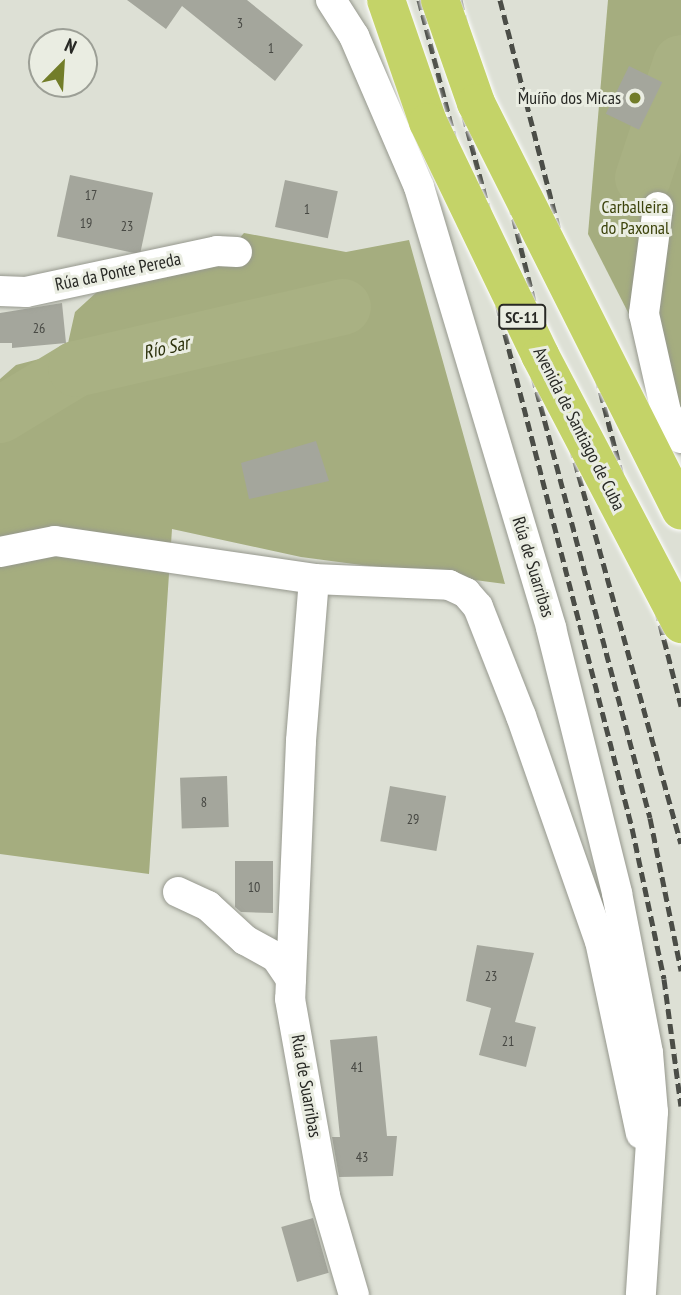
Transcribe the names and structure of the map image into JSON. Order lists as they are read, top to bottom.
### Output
{
  "streets": {
    "highway": ["SC-11", "Avenida de Santiago de Cuba"],
    "street": ["Rúa da Ponte Pereda", "Rúa de Suarribas"]
  },
  "water": ["Río Sar"],
  "parks": ["Carballeira do Paxonal"],
  "places": ["Muíño dos Micas"],
  "house_numbers": [
    "3",
    "1",
    "17",
    "1",
    "19",
    "23",
    "26",
    "8",
    "29",
    "10",
    "23",
    "21",
    "41",
    "43"
  ],
  "north": "top right"
}
